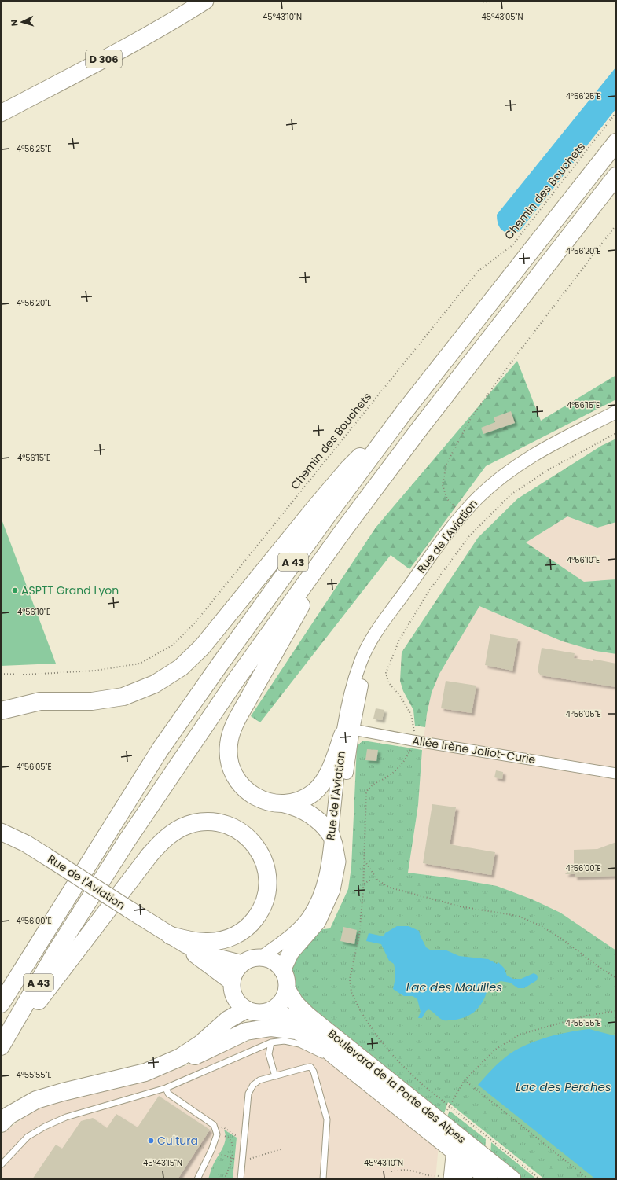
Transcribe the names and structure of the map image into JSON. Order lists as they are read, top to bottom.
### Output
{
  "streets": {
    "highway": ["A 43"],
    "main road": ["D 306", "Rue de l'Aviation", "Boulevard de la Porte des Alpes"],
    "street": ["Allée Irène Joliot-Curie"],
    "path": ["Chemin des Bouchets"]
  },
  "crossings": [
    ["Rue de l'Aviation", "Allée Irène Joliot-Curie"],
    ["Rue de l'Aviation", "Boulevard de la Porte des Alpes"]
  ],
  "water": ["Lac des Mouilles", "Lac des Perches"],
  "places": ["ASPTT Grand Lyon", "Cultura"],
  "north": "left",
  "coordinates": [
    "45°43'10\"N",
    "45°43'05\"N",
    "4°56'25\"E",
    "4°56'20\"E",
    "4°56'15\"E",
    "4°56'10\"E",
    "4°56'05\"E",
    "4°56'00\"E",
    "4°55'55\"E",
    "45°43'15\"N"
  ]
}
